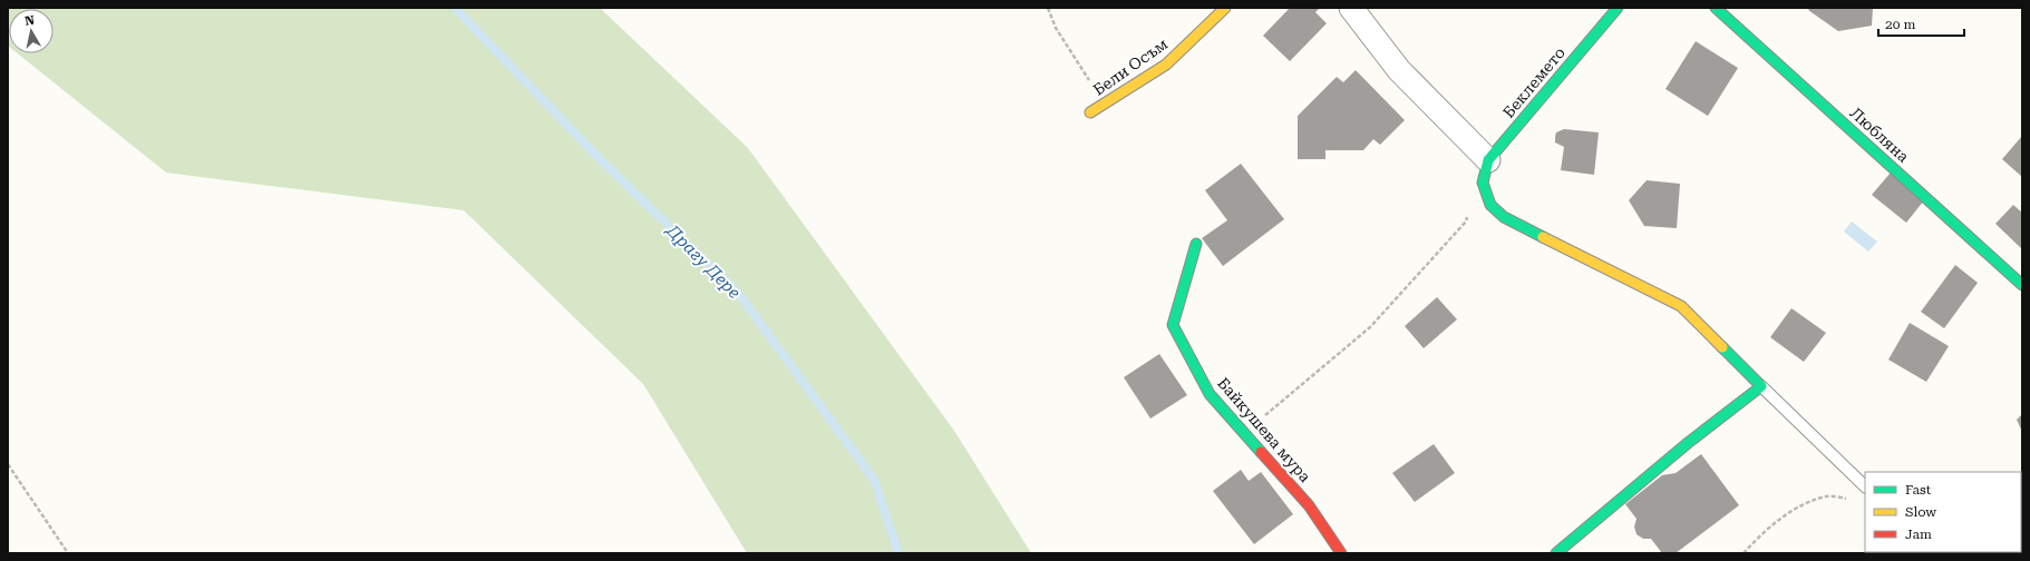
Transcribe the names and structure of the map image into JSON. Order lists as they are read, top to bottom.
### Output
{
  "streets": {
    "street": [
      "Бели Осъм",
      "Беклемето",
      "Любляна",
      "Байкушева мура"
    ]
  },
  "water": ["Драгу Дере"],
  "legend": ["Fast", "Slow", "Jam"],
  "scale_bar": "20 m",
  "north": "top"
}
